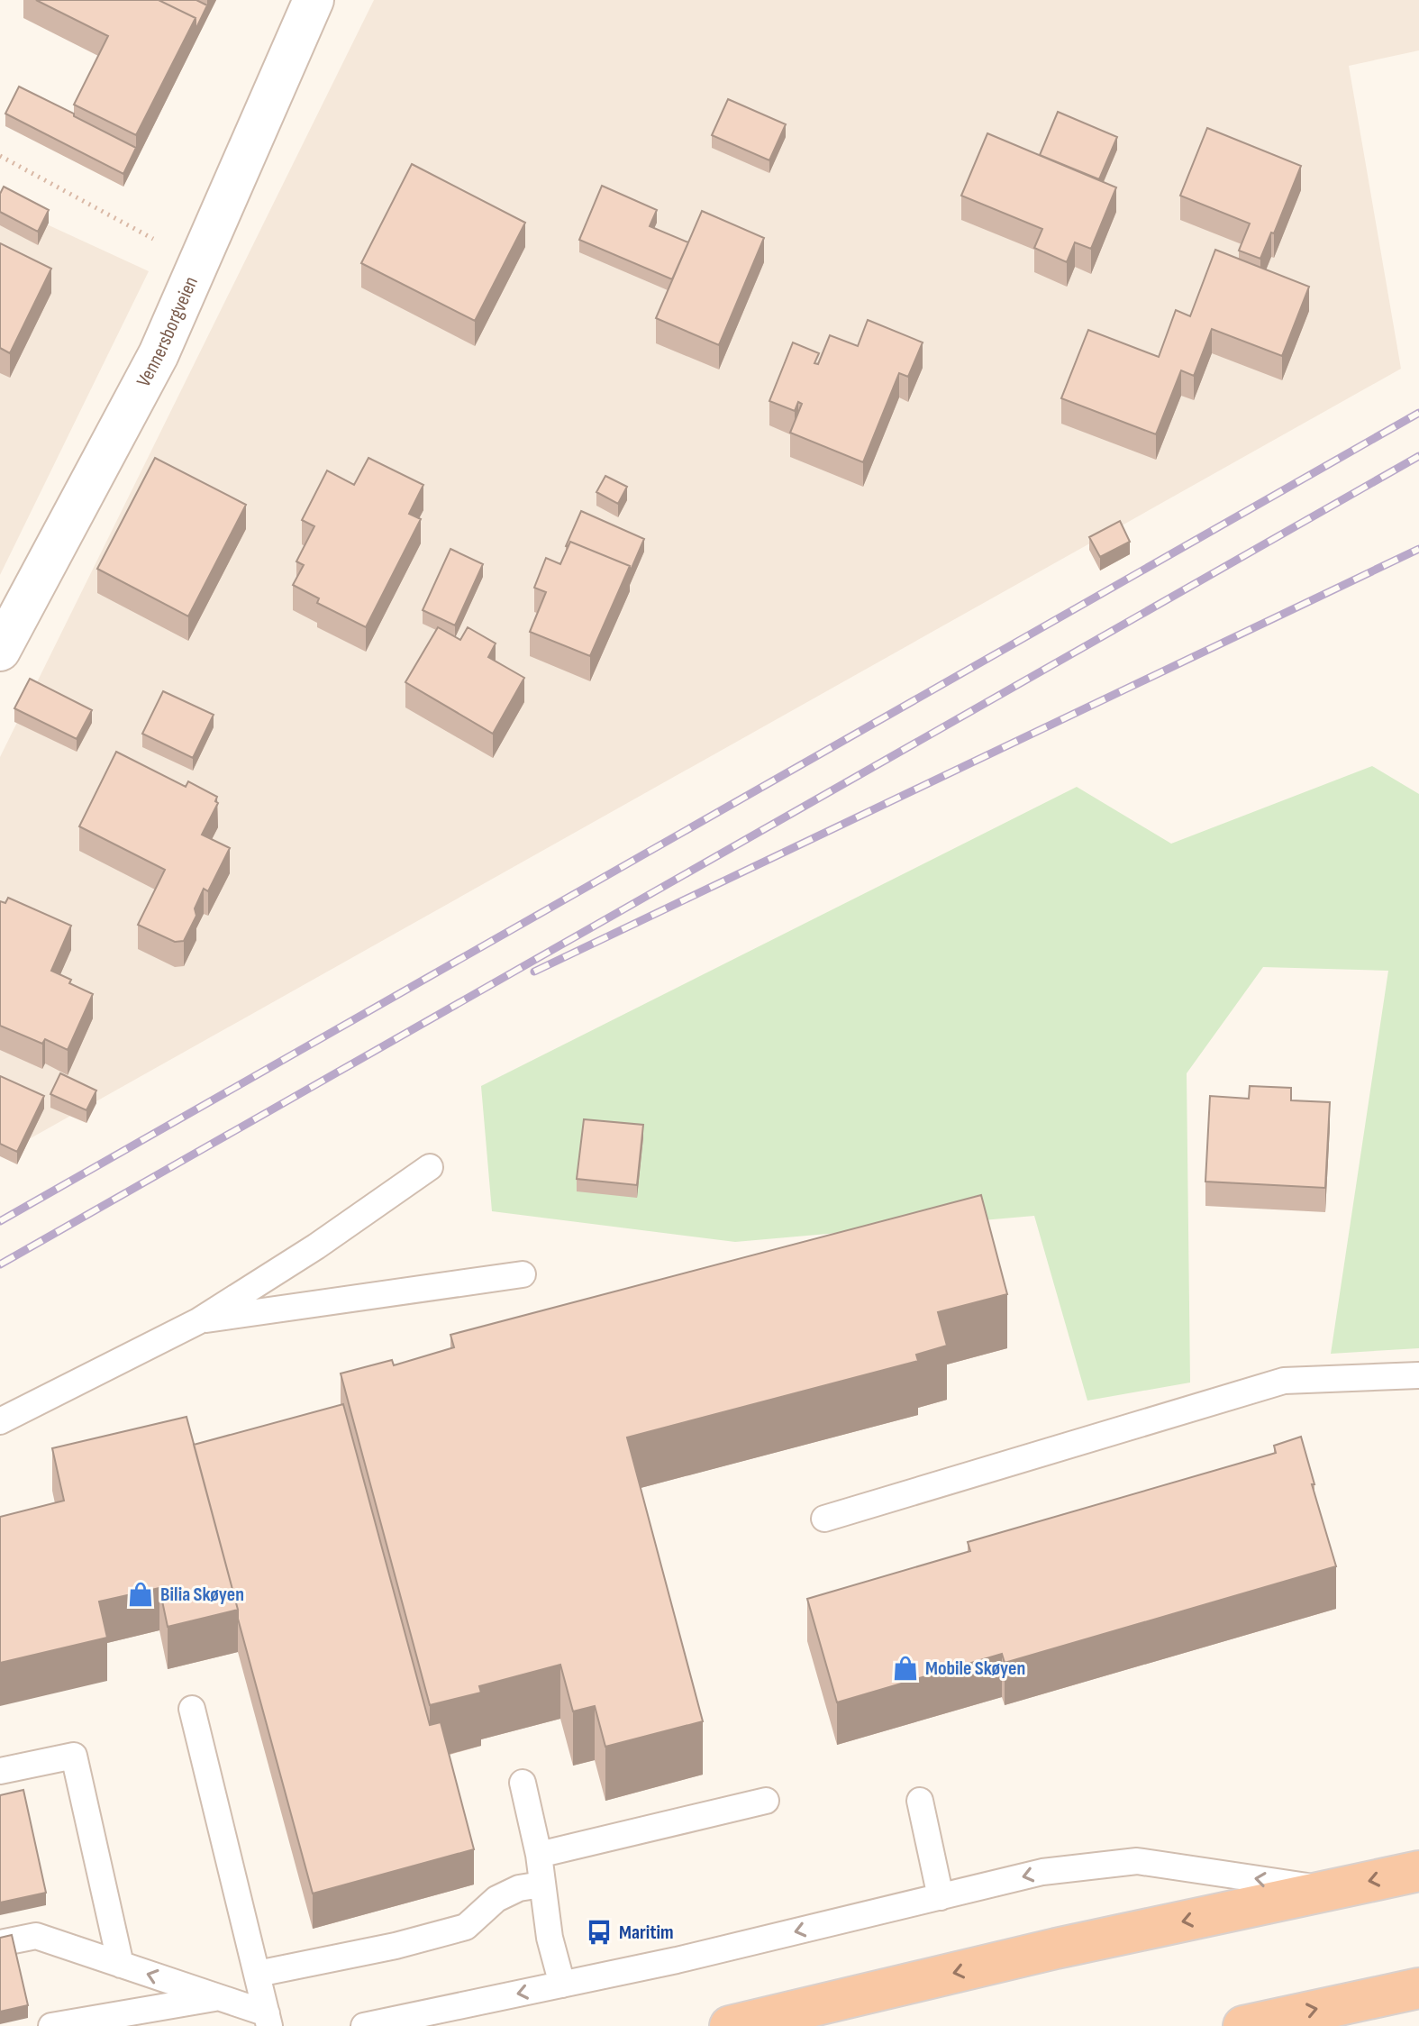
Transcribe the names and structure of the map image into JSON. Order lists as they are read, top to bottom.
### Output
{
  "streets": {
    "street": ["Vennersborgveien"]
  },
  "places": {
    "shop": ["Bilia Skøyen", "Mobile Skøyen"],
    "bus stop": ["Maritim"]
  }
}
